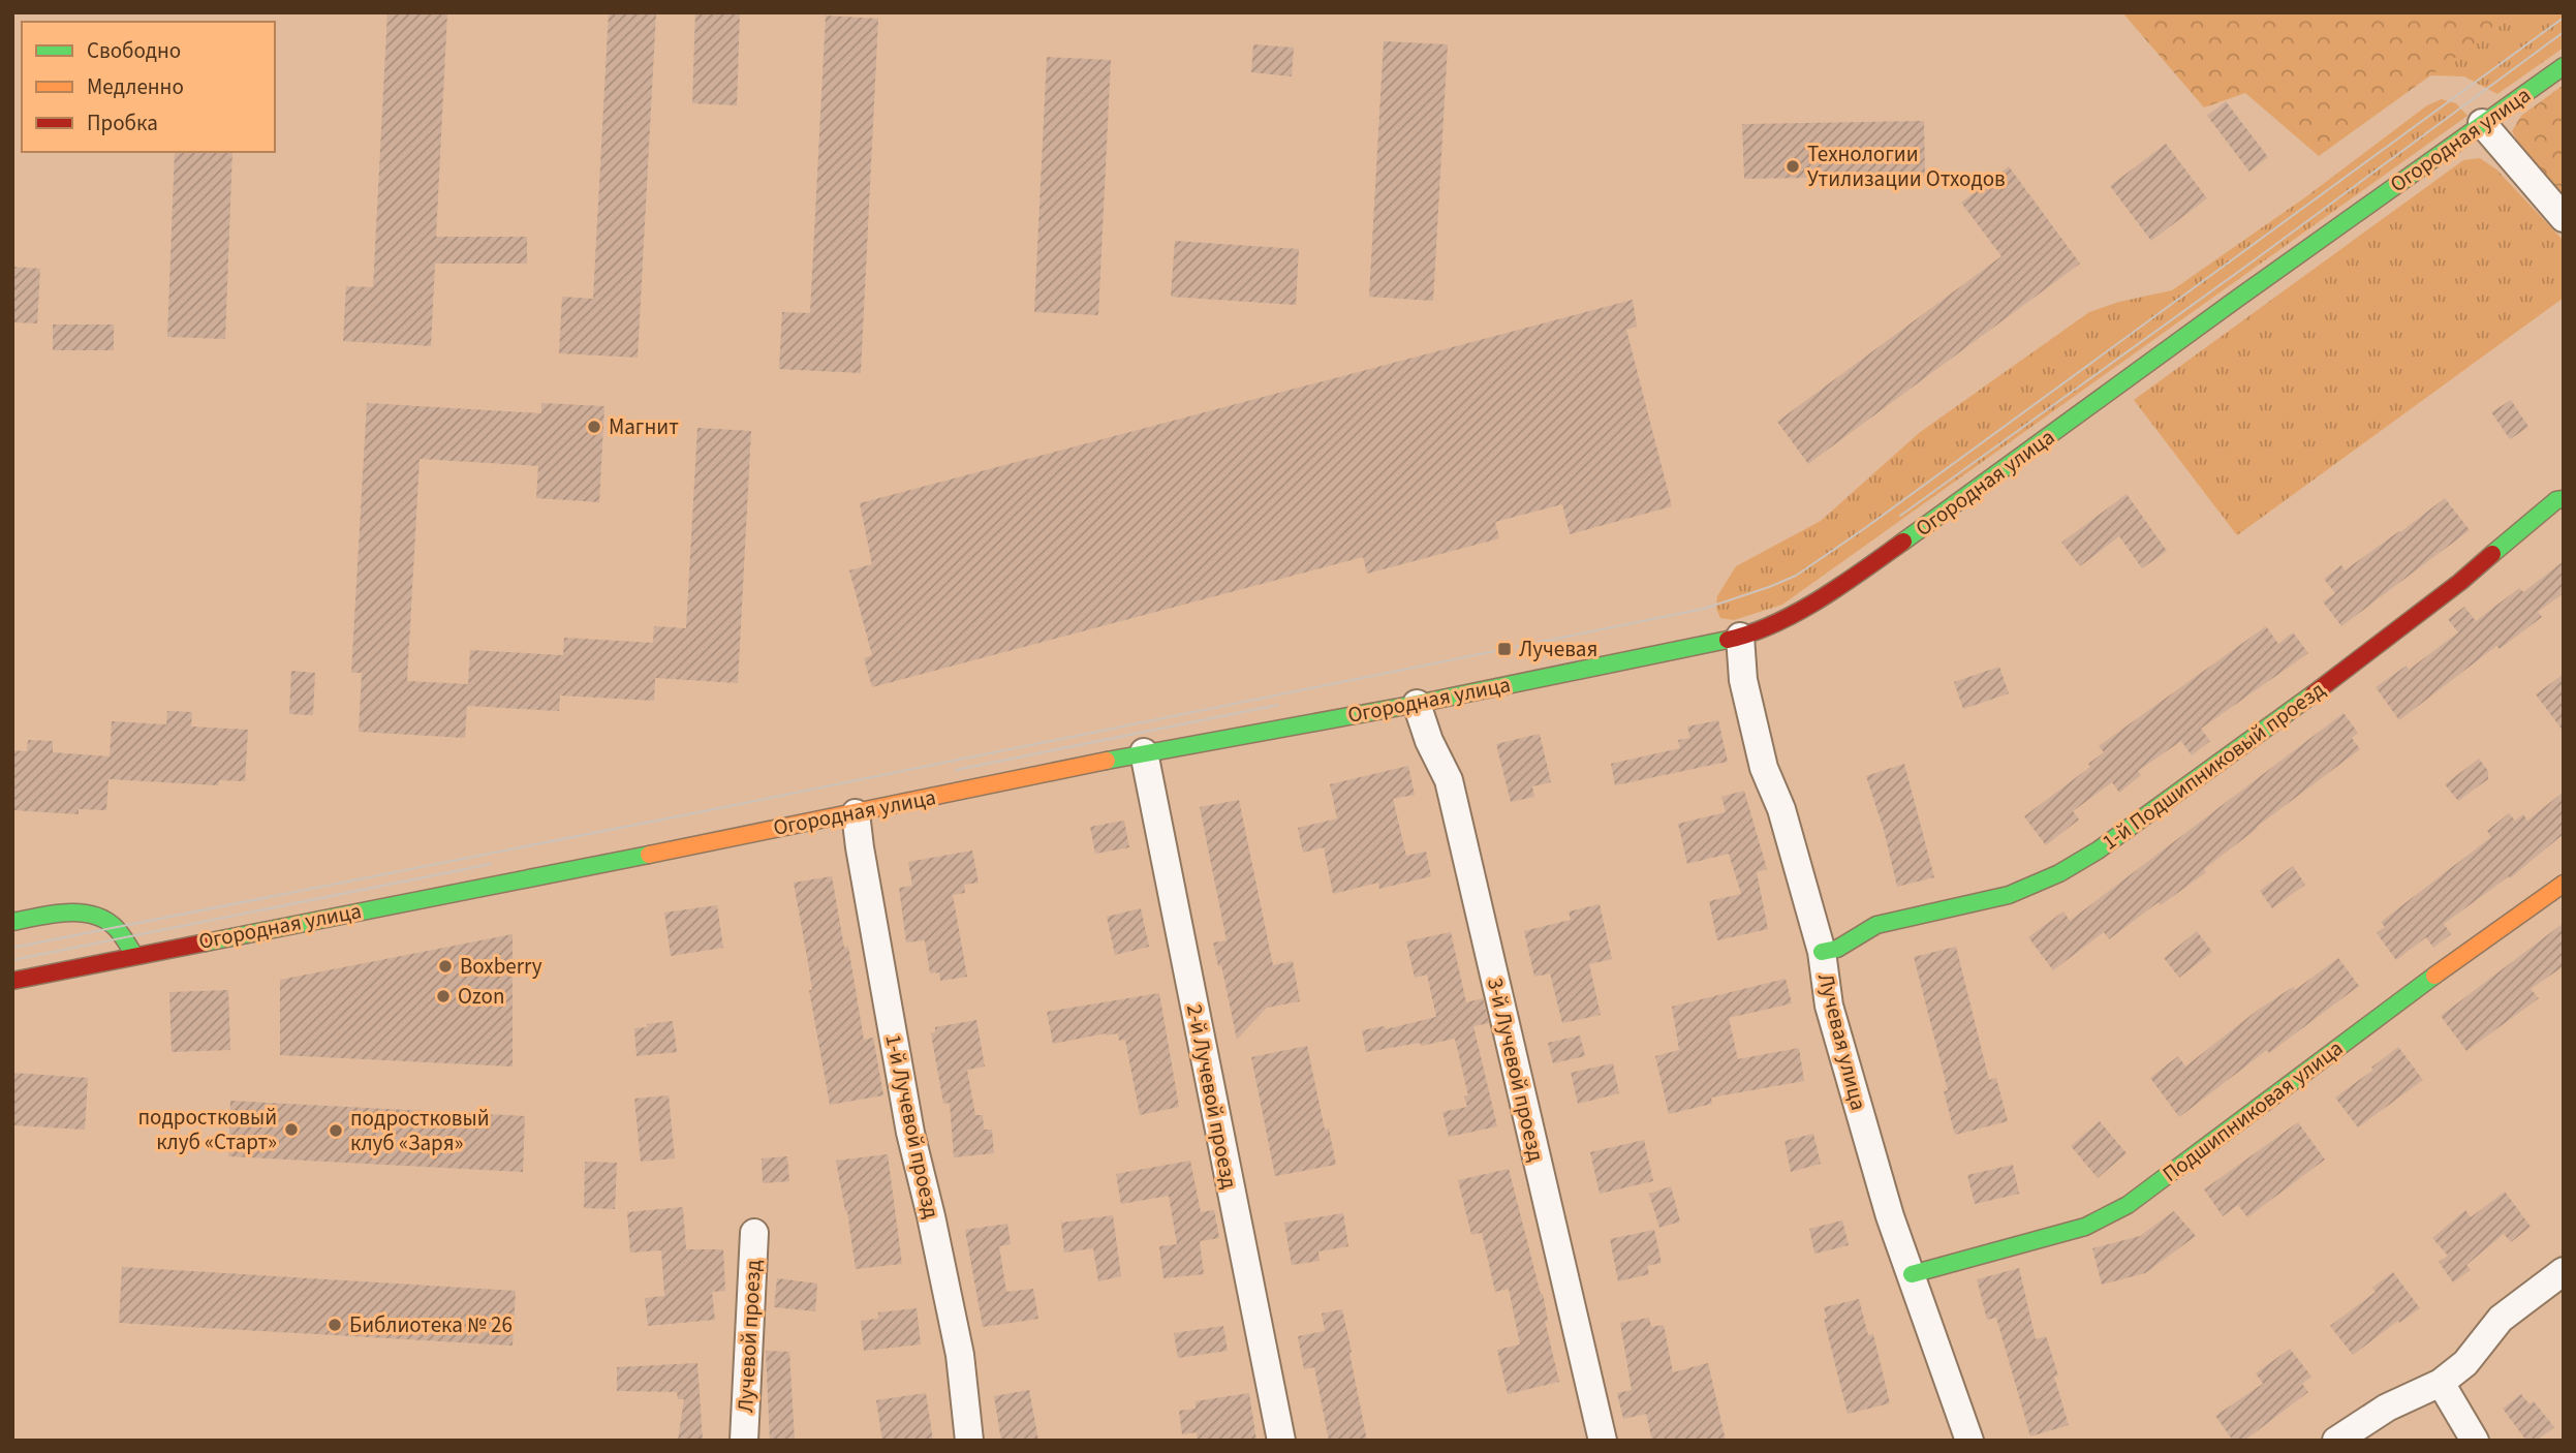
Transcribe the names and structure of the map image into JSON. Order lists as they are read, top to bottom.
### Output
{
  "streets": {
    "street": [
      "Огородная улица",
      "1-й Подшипниковый проезд",
      "Лучевая улица",
      "3-й Лучевой проезд",
      "2-й Лучевой проезд",
      "Подшипниковая улица",
      "1-й Лучевой проезд",
      "Лучевой проезд"
    ]
  },
  "crossings": [
    ["Огородная улица", "Лучевая улица"],
    ["Огородная улица", "3-й Лучевой проезд"],
    ["Огородная улица", "2-й Лучевой проезд"],
    ["Огородная улица", "1-й Лучевой проезд"],
    ["1-й Подшипниковый проезд", "Лучевая улица"],
    ["Лучевая улица", "Подшипниковая улица"]
  ],
  "places": {
    "other": [
      "Технологии Утилизации Отходов",
      "Магнит",
      "Boxberry",
      "Ozon",
      "подростковый клуб «Старт»",
      "подростковый клуб «Заря»",
      "Библиотека № 26"
    ],
    "transit": ["Лучевая"]
  },
  "legend": ["Свободно", "Медленно", "Пробка"]
}
